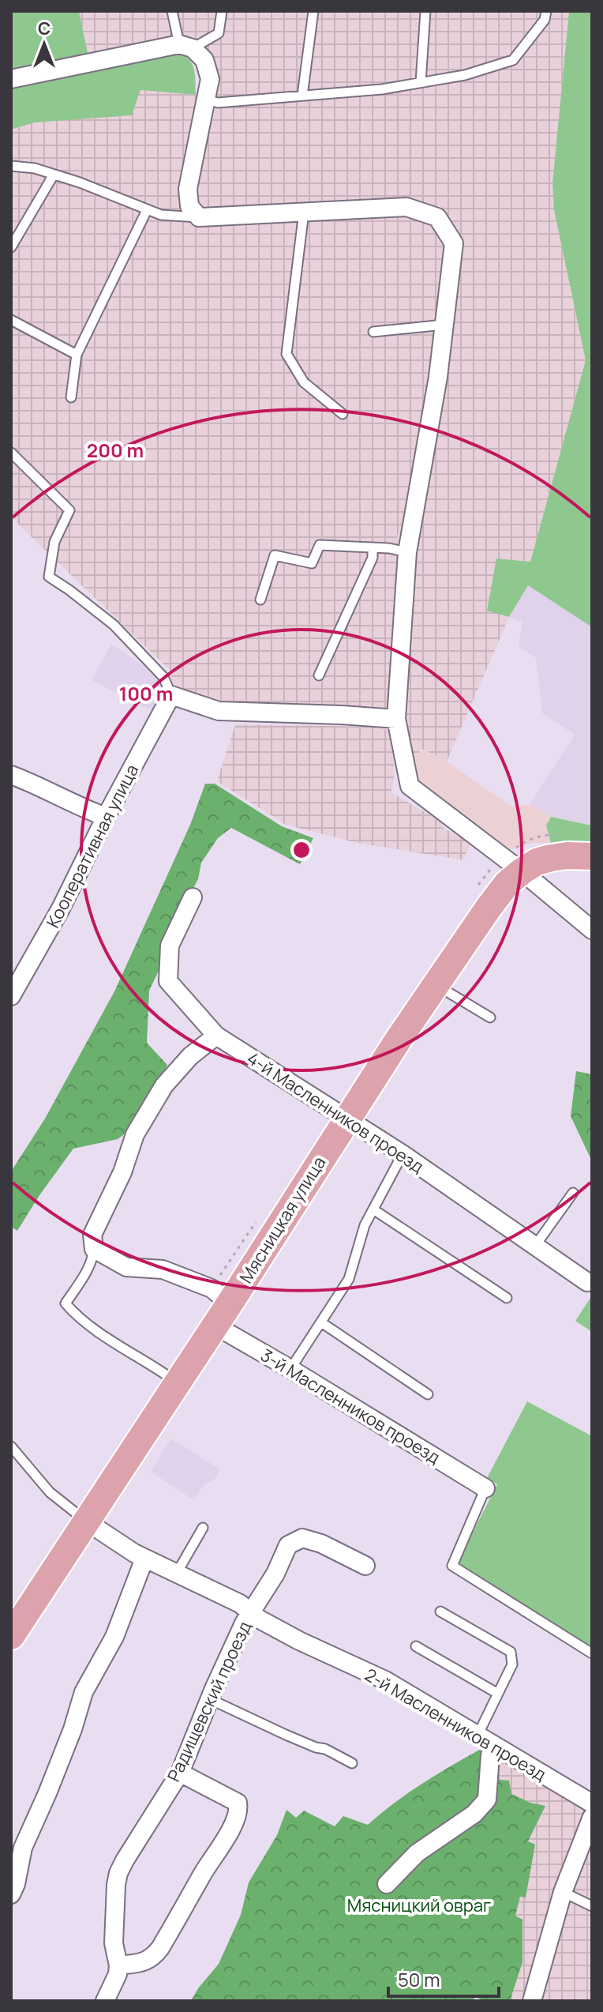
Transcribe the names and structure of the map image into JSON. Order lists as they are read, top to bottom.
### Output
{
  "streets": {
    "main road": ["Мясницкая улица"],
    "street": [
      "Кооперативная улица",
      "4-й Масленников проезд",
      "3-й Масленников проезд",
      "Радищевский проезд",
      "2-й Масленников проезд"
    ]
  },
  "crossings": [
    ["4-й Масленников проезд", "Мясницкая улица"],
    ["Мясницкая улица", "3-й Масленников проезд"],
    ["Мясницкая улица", "2-й Масленников проезд"],
    ["Радищевский проезд", "2-й Масленников проезд"]
  ],
  "parks": ["Мясницкий овраг"],
  "scale_bar": "50 m",
  "north": "top",
  "rings": ["200 m", "100 m"]
}
